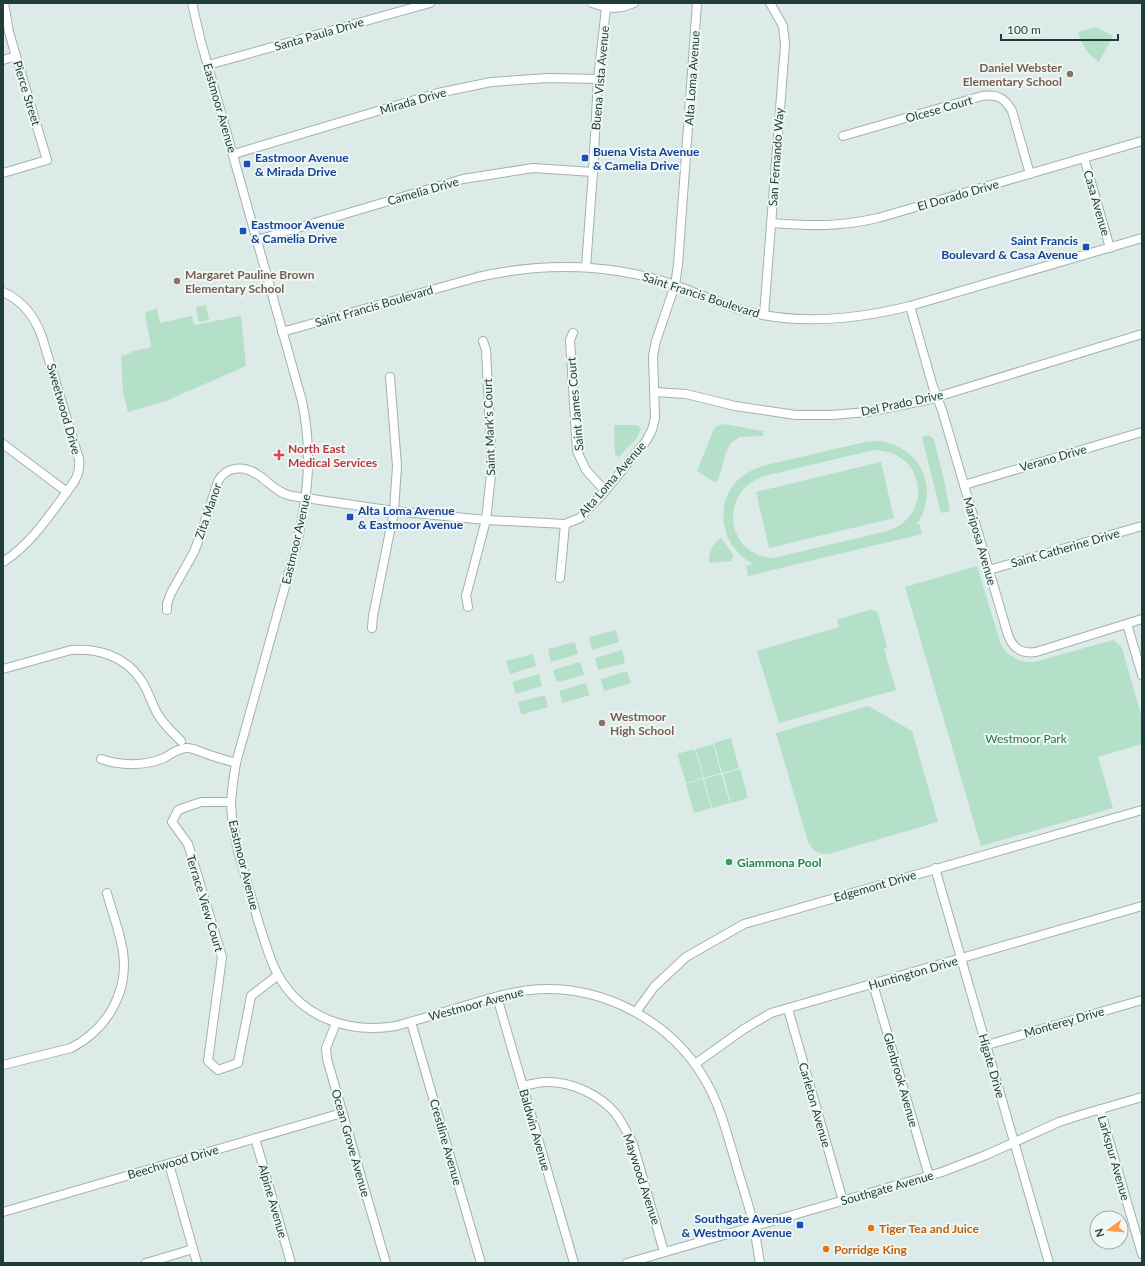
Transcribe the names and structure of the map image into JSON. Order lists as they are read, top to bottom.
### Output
{
  "streets": {
    "street": [
      "Santa Paula Drive",
      "Buena Vista Avenue",
      "Alta Loma Avenue",
      "Pierce Street",
      "Mirada Drive",
      "Eastmoor Avenue",
      "Olcese Court",
      "San Fernando Way",
      "Camelia Drive",
      "El Dorado Drive",
      "Casa Avenue",
      "Saint Francis Boulevard",
      "Del Prado Drive",
      "Saint James Court",
      "Sweetwood Drive",
      "Saint Mark's Court",
      "Verano Drive",
      "Zita Manor",
      "Mariposa Avenue",
      "Saint Catherine Drive",
      "Edgemont Drive",
      "Terrace View Court",
      "Huntington Drive",
      "Westmoor Avenue",
      "Monterey Drive",
      "Higate Drive",
      "Glenbrook Avenue",
      "Carleton Avenue",
      "Baldwin Avenue",
      "Crestline Avenue",
      "Ocean Grove Avenue",
      "Larkspur Avenue",
      "Beechwood Drive",
      "Maywood Avenue",
      "Southgate Avenue",
      "Alpine Avenue"
    ]
  },
  "crossings": [
    ["Santa Paula Drive", "Eastmoor Avenue"],
    ["Buena Vista Avenue", "Mirada Drive"],
    ["Buena Vista Avenue", "Camelia Drive"],
    ["Buena Vista Avenue", "Saint Francis Boulevard"],
    ["Alta Loma Avenue", "Eastmoor Avenue"],
    ["Alta Loma Avenue", "Saint Francis Boulevard"],
    ["Alta Loma Avenue", "Del Prado Drive"],
    ["Alta Loma Avenue", "Saint James Court"],
    ["Alta Loma Avenue", "Saint Mark's Court"],
    ["Alta Loma Avenue", "Zita Manor"],
    ["Mirada Drive", "Eastmoor Avenue"],
    ["Eastmoor Avenue", "Camelia Drive"],
    ["Eastmoor Avenue", "Saint Francis Boulevard"],
    ["Eastmoor Avenue", "Zita Manor"],
    ["Eastmoor Avenue", "Terrace View Court"],
    ["Eastmoor Avenue", "Westmoor Avenue"],
    ["Eastmoor Avenue", "Ocean Grove Avenue"],
    ["Olcese Court", "El Dorado Drive"],
    ["San Fernando Way", "El Dorado Drive"],
    ["San Fernando Way", "Saint Francis Boulevard"],
    ["El Dorado Drive", "Casa Avenue"],
    ["Casa Avenue", "Saint Francis Boulevard"],
    ["Saint Francis Boulevard", "Mariposa Avenue"],
    ["Del Prado Drive", "Mariposa Avenue"],
    ["Verano Drive", "Mariposa Avenue"],
    ["Mariposa Avenue", "Saint Catherine Drive"],
    ["Edgemont Drive", "Westmoor Avenue"],
    ["Edgemont Drive", "Higate Drive"],
    ["Huntington Drive", "Westmoor Avenue"],
    ["Huntington Drive", "Higate Drive"],
    ["Huntington Drive", "Glenbrook Avenue"],
    ["Huntington Drive", "Carleton Avenue"],
    ["Westmoor Avenue", "Baldwin Avenue"],
    ["Westmoor Avenue", "Crestline Avenue"],
    ["Westmoor Avenue", "Ocean Grove Avenue"],
    ["Westmoor Avenue", "Southgate Avenue"],
    ["Monterey Drive", "Higate Drive"],
    ["Higate Drive", "Southgate Avenue"],
    ["Glenbrook Avenue", "Southgate Avenue"],
    ["Carleton Avenue", "Southgate Avenue"],
    ["Baldwin Avenue", "Maywood Avenue"],
    ["Ocean Grove Avenue", "Beechwood Drive"],
    ["Larkspur Avenue", "Southgate Avenue"],
    ["Beechwood Drive", "Alpine Avenue"],
    ["Maywood Avenue", "Southgate Avenue"]
  ],
  "parks": ["Westmoor Park"],
  "places": {
    "other": [
      "Daniel Webster Elementary School",
      "Margaret Pauline Brown Elementary School",
      "Westmoor High School",
      "Giammona Pool",
      "Tiger Tea and Juice",
      "Porridge King"
    ],
    "transit": [
      "Buena Vista Avenue & Camelia Drive",
      "Eastmoor Avenue & Mirada Drive",
      "Eastmoor Avenue & Camelia Drive",
      "Saint Francis Boulevard & Casa Avenue",
      "Alta Loma Avenue & Eastmoor Avenue",
      "Southgate Avenue & Westmoor Avenue"
    ],
    "health": ["North East Medical Services"]
  },
  "scale_bar": "100 m",
  "north": "left"
}
